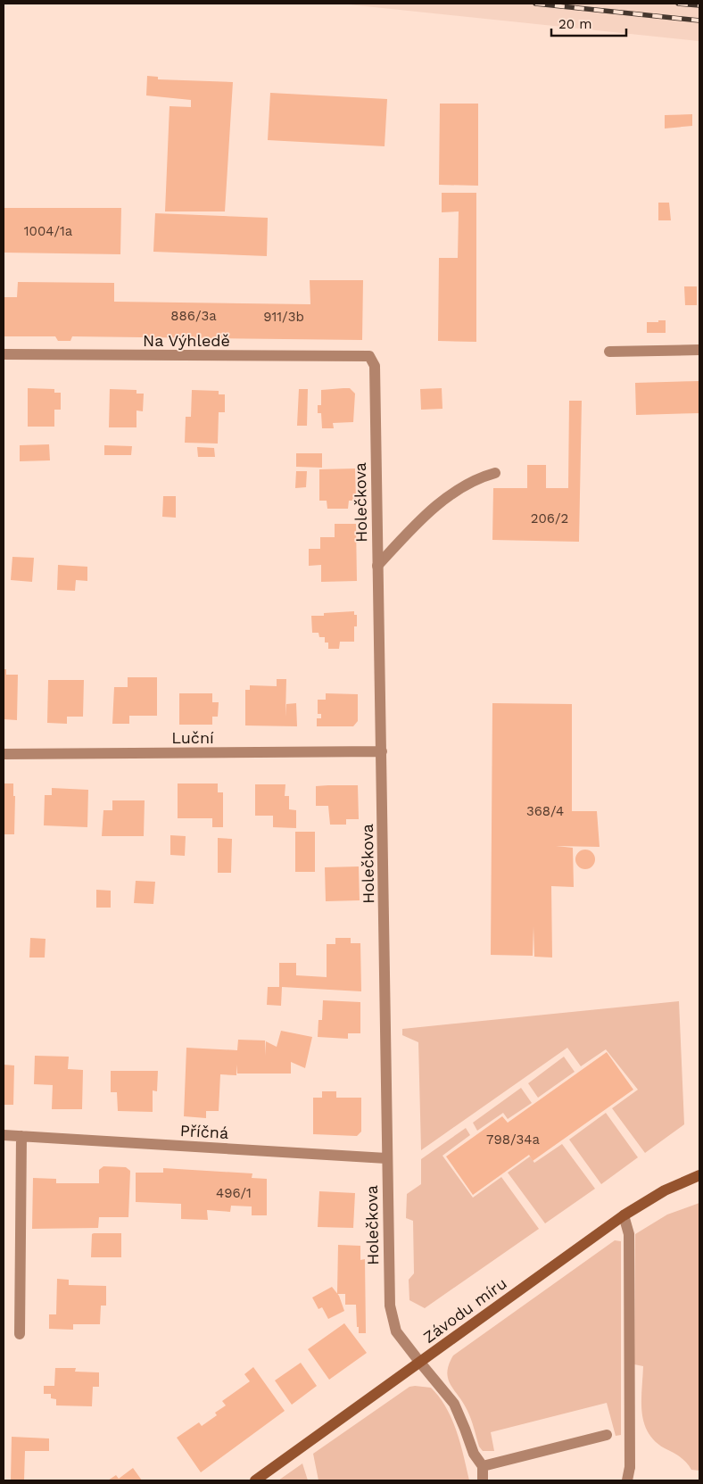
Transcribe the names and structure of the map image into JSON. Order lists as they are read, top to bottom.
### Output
{
  "streets": {
    "main road": ["Závodu míru"],
    "street": [
      "Na Výhledě",
      "Holečkova",
      "Luční",
      "Příčná"
    ]
  },
  "crossings": [
    ["Na Výhledě", "Holečkova"],
    ["Holečkova", "Luční"],
    ["Holečkova", "Příčná"],
    ["Holečkova", "Závodu míru"]
  ],
  "house_numbers": [
    "1004/1a",
    "886/3a",
    "911/3b",
    "206/2",
    "368/4",
    "798/34a",
    "496/1"
  ],
  "scale_bar": "20 m"
}
